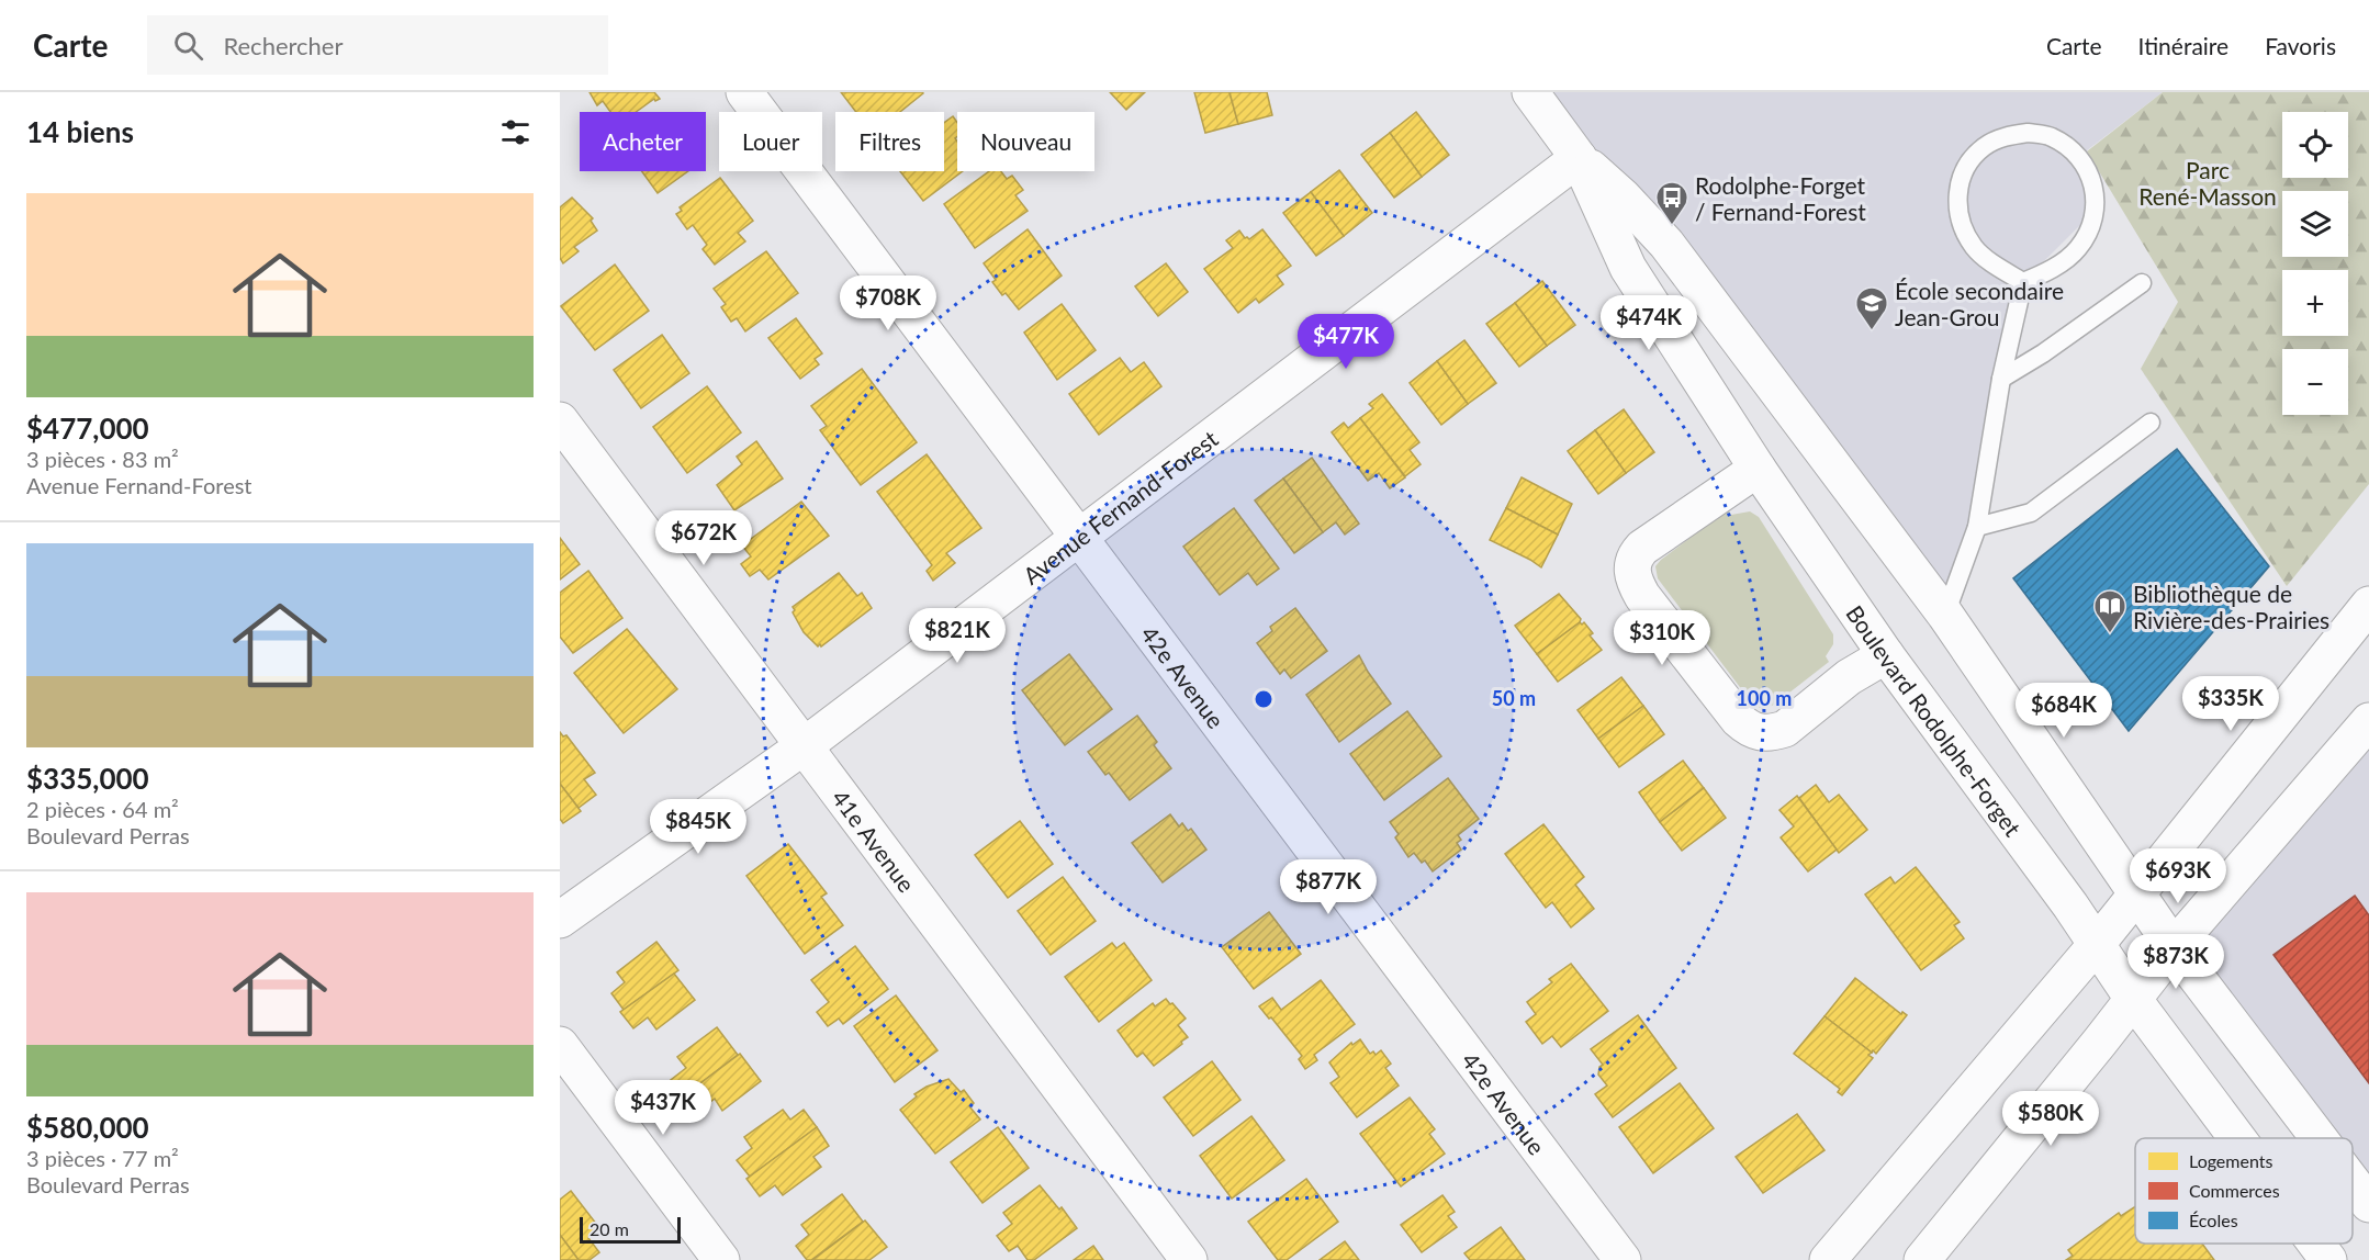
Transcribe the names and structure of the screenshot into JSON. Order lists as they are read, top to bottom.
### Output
{
  "streets": {
    "street": [
      "Avenue Fernand-Forest",
      "42e Avenue",
      "Boulevard Rodolphe-Forget",
      "41e Avenue"
    ]
  },
  "crossings": [
    ["Avenue Fernand-Forest", "42e Avenue"],
    ["Avenue Fernand-Forest", "Boulevard Rodolphe-Forget"],
    ["Avenue Fernand-Forest", "41e Avenue"]
  ],
  "parks": ["Parc René-Masson"],
  "places": {
    "bus stop": ["Rodolphe-Forget / Fernand-Forest"],
    "school or university": ["École secondaire Jean-Grou"],
    "library": ["Bibliothèque de Rivière-des-Prairies"]
  },
  "legend": ["Logements", "Commerces", "Écoles"],
  "scale_bar": "20 m",
  "page": {
    "header": "Carte",
    "search": "Rechercher",
    "nav": ["Carte", "Itinéraire", "Favoris"],
    "heading": "14 biens",
    "map_buttons": ["+", "−"],
    "chip": [
      "Acheter",
      "Louer",
      "Filtres",
      "Nouveau"
    ],
    "list": [
      {
        "name": "$477,000",
        "note": "3 pièces · 83 m² · Avenue Fernand-Forest"
      },
      {
        "name": "$335,000",
        "note": "2 pièces · 64 m² · Boulevard Perras"
      },
      {
        "name": "$580,000",
        "note": "3 pièces · 77 m² · Boulevard Perras"
      }
    ],
    "price": [
      "$708K",
      "$474K",
      "$477K",
      "$672K",
      "$821K",
      "$310K",
      "$335K",
      "$684K",
      "$845K",
      "$693K",
      "$877K",
      "$873K",
      "$437K",
      "$580K"
    ],
    "scale": "20 m"
  },
  "rings": ["50 m", "100 m"]
}
